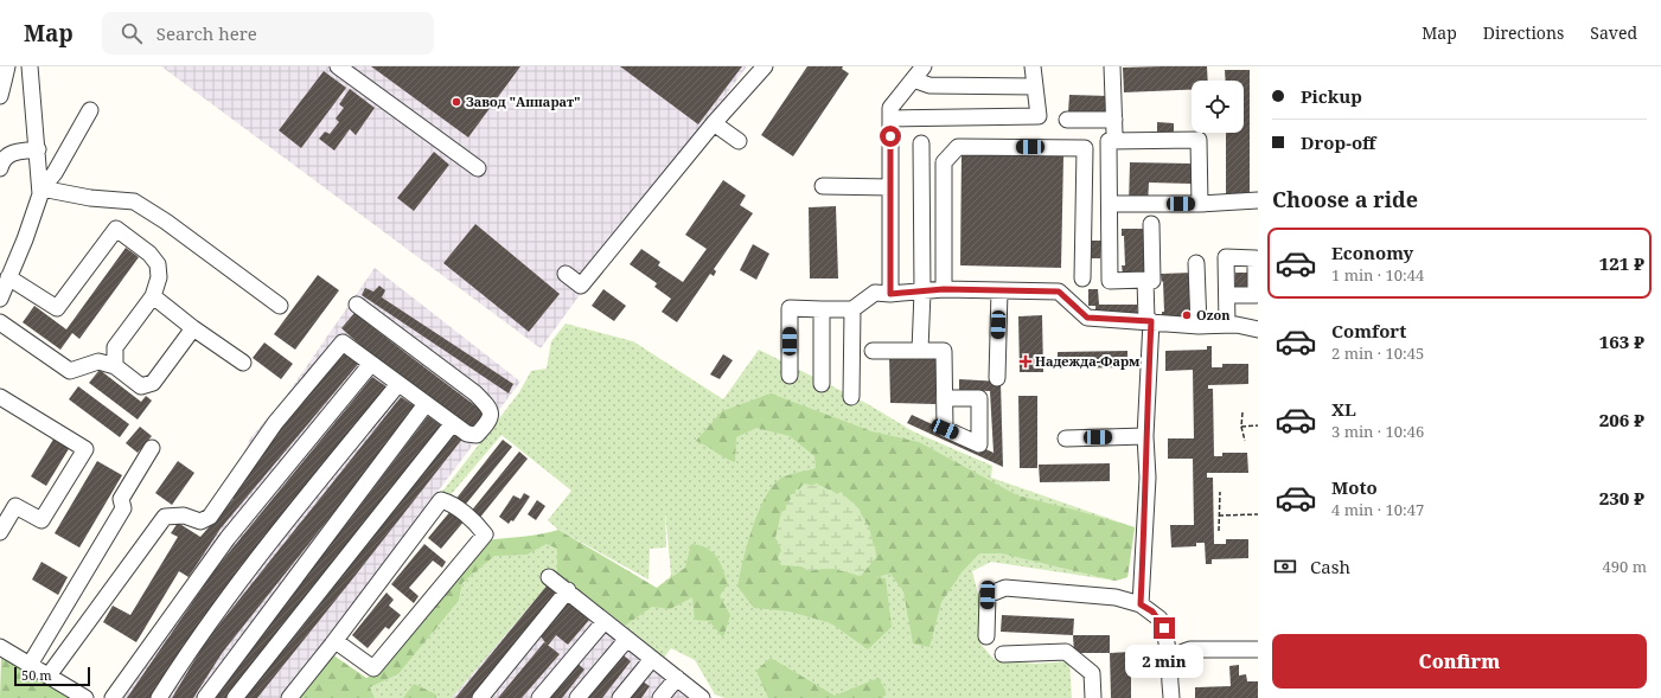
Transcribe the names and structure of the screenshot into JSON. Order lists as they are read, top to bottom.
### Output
{
  "places": {
    "other": ["Завод \"Аппарат\"", "Ozon"],
    "health": ["Надежда-Фарм"]
  },
  "scale_bar": "50 m",
  "page": {
    "header": "Map",
    "search": "Search here",
    "nav": ["Map", "Directions", "Saved"],
    "banner": ["Pickup", "Drop-off"],
    "heading": "Choose a ride",
    "list": [
      {
        "name": "Economy",
        "note": "1 min · 10:44",
        "value": "121 ₽"
      },
      {
        "name": "Comfort",
        "note": "2 min · 10:45",
        "value": "163 ₽"
      },
      {
        "name": "XL",
        "note": "3 min · 10:46",
        "value": "206 ₽"
      },
      {
        "name": "Moto",
        "note": "4 min · 10:47",
        "value": "230 ₽"
      }
    ],
    "pay": ["Cash", "490 m"],
    "buttons": "Confirm",
    "bubble": "2 min",
    "scale": "50 m"
  }
}
